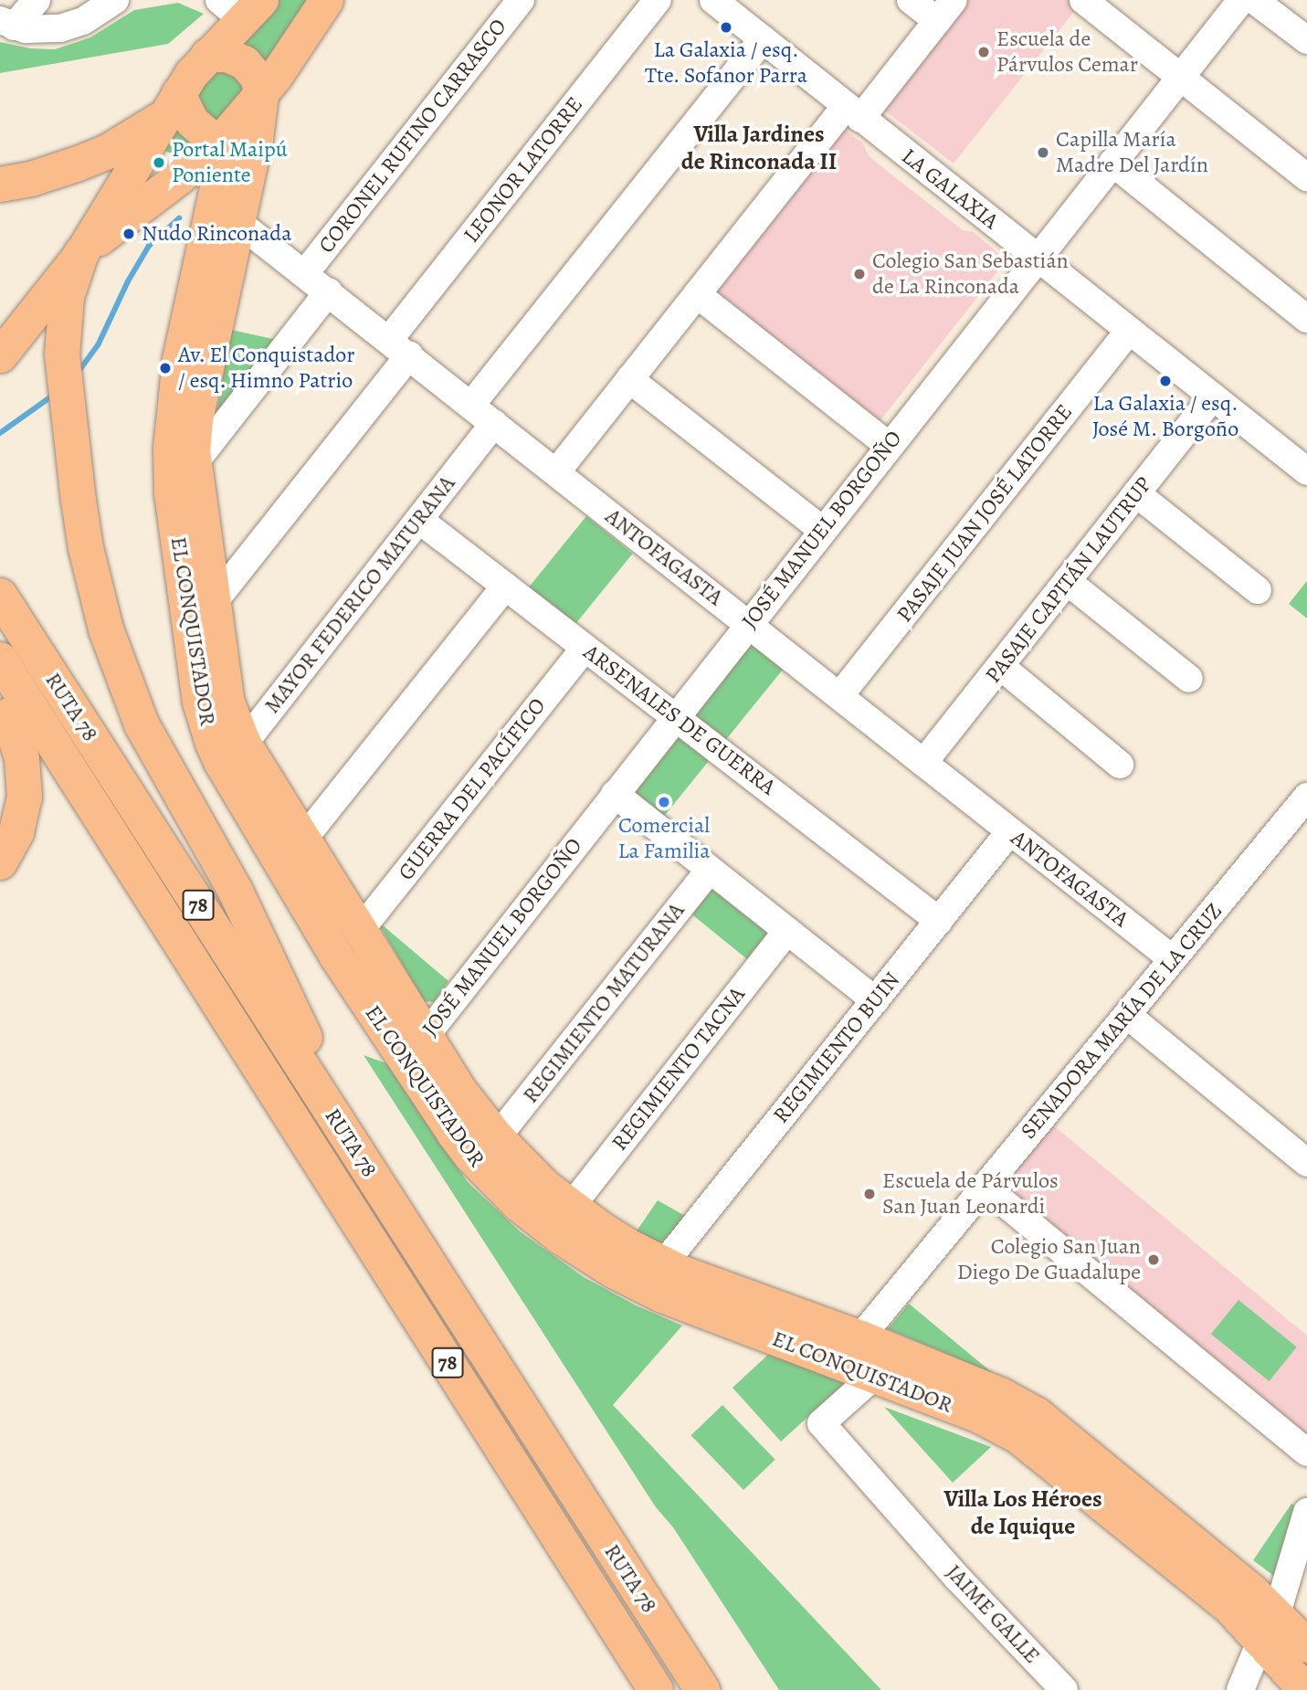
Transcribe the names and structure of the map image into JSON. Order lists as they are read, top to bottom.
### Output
{
  "streets": {
    "highway": ["RUTA 78", "78"],
    "main road": ["EL CONQUISTADOR"],
    "street": [
      "CORONEL RUFINO CARRASCO",
      "LEONOR LATORRE",
      "LA GALAXIA",
      "PASAJE JUAN JOSÉ LATORRE",
      "JOSÉ MANUEL BORGOÑO",
      "ANTOFAGASTA",
      "PASAJE CAPITÁN LAUTRUP",
      "MAYOR FEDERICO MATURANA",
      "ARSENALES DE GUERRA",
      "GUERRA DEL PACÍFICO",
      "REGIMIENTO MATURANA",
      "SENADORA MARÍA DE LA CRUZ",
      "REGIMIENTO BUIN",
      "REGIMIENTO TACNA",
      "JAIME GALLE"
    ]
  },
  "crossings": [
    ["CORONEL RUFINO CARRASCO", "ANTOFAGASTA"],
    ["LEONOR LATORRE", "ANTOFAGASTA"],
    ["LEONOR LATORRE", "EL CONQUISTADOR"],
    ["LA GALAXIA", "PASAJE JUAN JOSÉ LATORRE"],
    ["LA GALAXIA", "JOSÉ MANUEL BORGOÑO"],
    ["LA GALAXIA", "PASAJE CAPITÁN LAUTRUP"],
    ["PASAJE JUAN JOSÉ LATORRE", "ANTOFAGASTA"],
    ["JOSÉ MANUEL BORGOÑO", "ANTOFAGASTA"],
    ["JOSÉ MANUEL BORGOÑO", "EL CONQUISTADOR"],
    ["JOSÉ MANUEL BORGOÑO", "ARSENALES DE GUERRA"],
    ["ANTOFAGASTA", "PASAJE CAPITÁN LAUTRUP"],
    ["ANTOFAGASTA", "MAYOR FEDERICO MATURANA"],
    ["ANTOFAGASTA", "EL CONQUISTADOR"],
    ["ANTOFAGASTA", "SENADORA MARÍA DE LA CRUZ"],
    ["ANTOFAGASTA", "REGIMIENTO BUIN"],
    ["MAYOR FEDERICO MATURANA", "EL CONQUISTADOR"],
    ["MAYOR FEDERICO MATURANA", "ARSENALES DE GUERRA"],
    ["EL CONQUISTADOR", "GUERRA DEL PACÍFICO"],
    ["EL CONQUISTADOR", "REGIMIENTO MATURANA"],
    ["EL CONQUISTADOR", "SENADORA MARÍA DE LA CRUZ"],
    ["EL CONQUISTADOR", "REGIMIENTO BUIN"],
    ["EL CONQUISTADOR", "REGIMIENTO TACNA"],
    ["EL CONQUISTADOR", "JAIME GALLE"],
    ["ARSENALES DE GUERRA", "GUERRA DEL PACÍFICO"],
    ["ARSENALES DE GUERRA", "REGIMIENTO BUIN"],
    ["SENADORA MARÍA DE LA CRUZ", "JAIME GALLE"]
  ],
  "districts": ["Villa Jardines de Rinconada II", "Villa Los Héroes de Iquique"],
  "places": [
    "La Galaxia / esq. Tte. Sofanor Parra",
    "Escuela de Párvulos Cemar",
    "Capilla María Madre Del Jardín",
    "Portal Maipú Poniente",
    "Nudo Rinconada",
    "Colegio San Sebastián de La Rinconada",
    "Av. El Conquistador / esq. Himno Patrio",
    "La Galaxia / esq. José M. Borgoño",
    "Comercial La Familia",
    "Escuela de Párvulos San Juan Leonardi",
    "Colegio San Juan Diego De Guadalupe"
  ]
}
